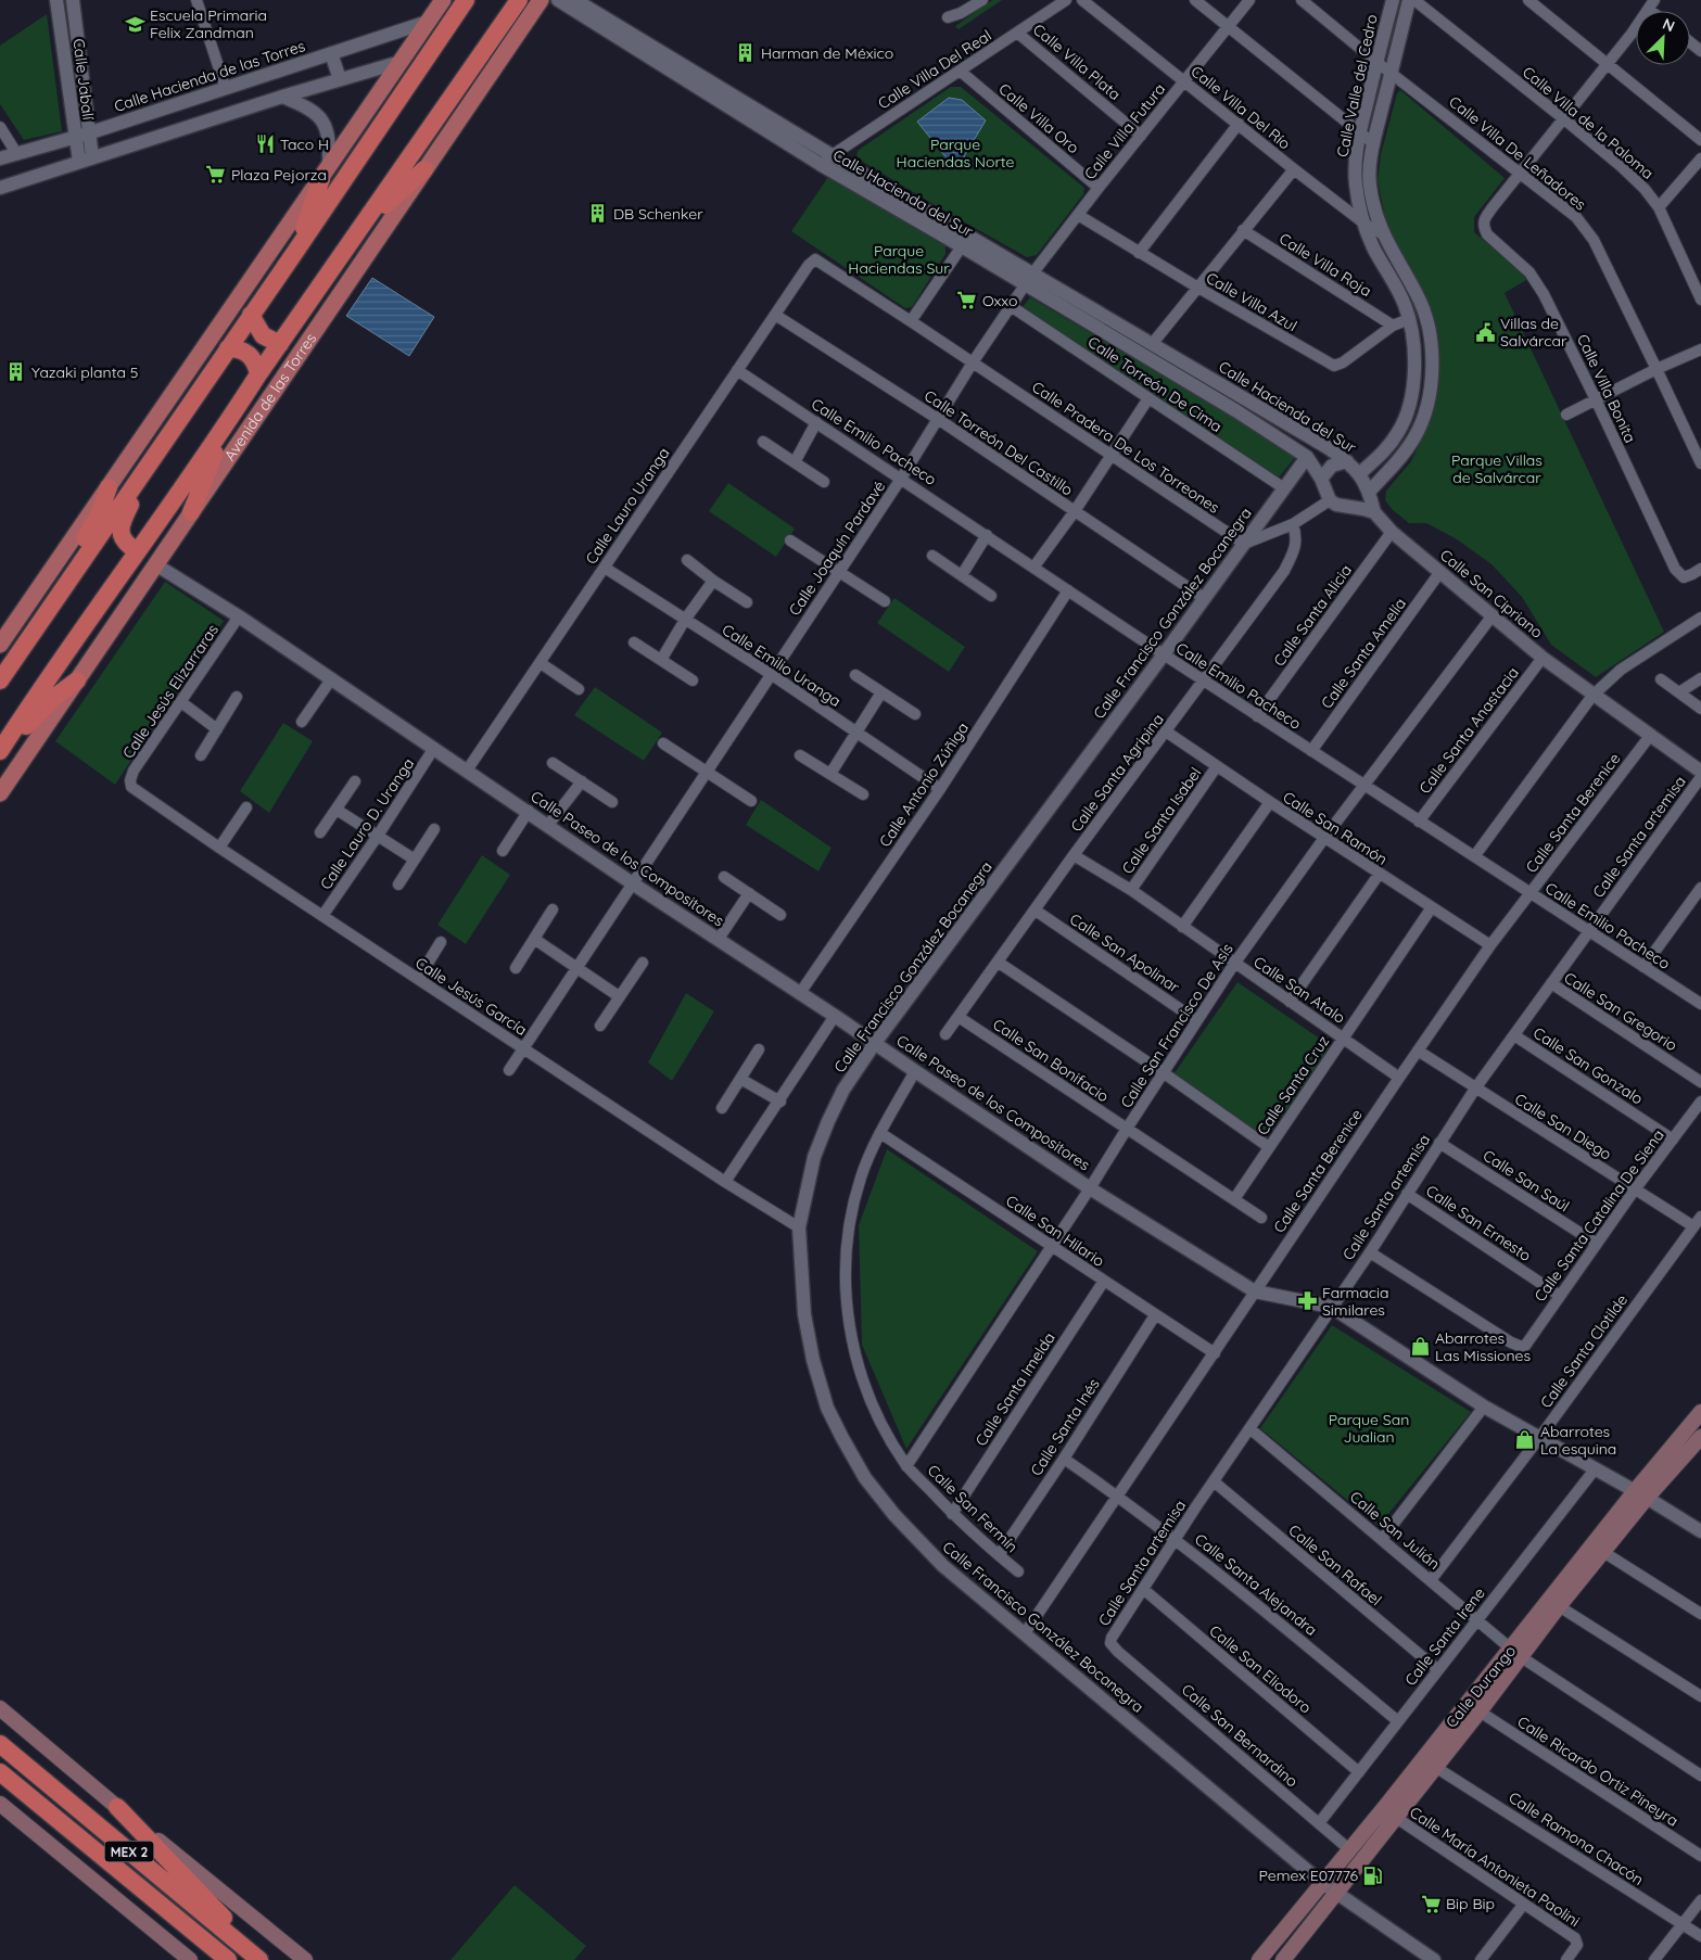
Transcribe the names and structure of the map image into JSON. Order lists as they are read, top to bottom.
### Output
{
  "streets": {
    "highway": ["Avenida de las Torres", "MEX 2"],
    "main road": ["Calle Durango"],
    "street": [
      "Calle Villa Plata",
      "Calle Villa Del Real",
      "Calle Hacienda de las Torres",
      "Calle Jabalí",
      "Calle Valle del Cedro",
      "Calle Villa Del Río",
      "Calle Villa Oro",
      "Calle Villa de la Paloma",
      "Calle Villa Futura",
      "Calle Villa De Leñadores",
      "Calle Hacienda del Sur",
      "Calle Villa Roja",
      "Calle Villa Azul",
      "Calle Torreón De Cima",
      "Calle Villa Bonita",
      "Calle Emilio Pacheco",
      "Calle Torreón Del Castillo",
      "Calle Pradera De Los Torreones",
      "Calle Lauro Uranga",
      "Calle Joaquín Pardavé",
      "Calle San Cipriano",
      "Calle Francisco González Bocanegra",
      "Calle Santa Alicia",
      "Calle Santa Amelía",
      "Calle Emilio Uranga",
      "Calle Jesús Elizarraras",
      "Calle Santa Anastacia",
      "Calle Santa Agripina",
      "Calle Antonio Zúñiga",
      "Calle Santa Berenice",
      "Calle Santa Isabel",
      "Calle Lauro D. Uranga",
      "Calle San Ramón",
      "Calle Santa artemisa",
      "Calle Paseo de los Compositores",
      "Calle San Apolinar",
      "Calle San Atalo",
      "Calle Jesús García",
      "Calle San Gregorio",
      "Calle San Francisco De Asís",
      "Calle San Bonifacio",
      "Calle San Gonzalo",
      "Calle Santa Cruz",
      "Calle San Diego",
      "Calle San Saúl",
      "Calle Santa Catalina De Siena",
      "Calle San Ernesto",
      "Calle San Hilario",
      "Calle Santa Clotilde",
      "Calle Santa Imelda",
      "Calle Santa Inés",
      "Calle San Fermín",
      "Calle San Julián",
      "Calle San Rafael",
      "Calle Santa Alejandra",
      "Calle Santa Irene",
      "Calle San Eliodoro",
      "Calle San Bernardino",
      "Calle Ricardo Ortiz Pineyra",
      "Calle Ramona Chacón",
      "Calle María Antonieta Paolini"
    ]
  },
  "crossings": [
    ["Calle Villa Plata", "Calle Villa Del Real"],
    ["Calle Villa Plata", "Calle Villa Futura"],
    ["Calle Villa Del Real", "Calle Villa Oro"],
    ["Calle Villa Del Real", "Calle Hacienda del Sur"],
    ["Calle Hacienda de las Torres", "Calle Jabalí"],
    ["Calle Valle del Cedro", "Calle Villa Del Río"],
    ["Calle Valle del Cedro", "Calle Villa De Leñadores"],
    ["Calle Valle del Cedro", "Calle Hacienda del Sur"],
    ["Calle Valle del Cedro", "Calle Villa Azul"],
    ["Calle Villa Del Río", "Calle Villa Futura"],
    ["Calle Villa Oro", "Calle Villa Futura"],
    ["Calle Villa Futura", "Calle Hacienda del Sur"],
    ["Calle Villa Futura", "Calle Villa Azul"],
    ["Calle Villa Futura", "Calle Joaquín Pardavé"],
    ["Calle Villa De Leñadores", "Calle Villa Bonita"],
    ["Calle Hacienda del Sur", "Calle Joaquín Pardavé"],
    ["Calle Hacienda del Sur", "Calle San Cipriano"],
    ["Calle Hacienda del Sur", "Calle Francisco González Bocanegra"],
    ["Calle Villa Roja", "Calle Villa Azul"],
    ["Calle Torreón De Cima", "Calle Joaquín Pardavé"],
    ["Calle Torreón De Cima", "Calle Francisco González Bocanegra"],
    ["Avenida de las Torres", "Calle Paseo de los Compositores"],
    ["Calle Emilio Pacheco", "Calle Lauro Uranga"],
    ["Calle Emilio Pacheco", "Calle Joaquín Pardavé"],
    ["Calle Emilio Pacheco", "Calle Francisco González Bocanegra"],
    ["Calle Emilio Pacheco", "Calle Santa Alicia"],
    ["Calle Emilio Pacheco", "Calle Santa Amelía"],
    ["Calle Emilio Pacheco", "Calle Santa Anastacia"],
    ["Calle Emilio Pacheco", "Calle Santa Agripina"],
    ["Calle Emilio Pacheco", "Calle Antonio Zúñiga"],
    ["Calle Emilio Pacheco", "Calle Santa Berenice"],
    ["Calle Emilio Pacheco", "Calle Santa artemisa"],
    ["Calle Emilio Pacheco", "Calle San Francisco De Asís"],
    ["Calle Torreón Del Castillo", "Calle Lauro Uranga"],
    ["Calle Torreón Del Castillo", "Calle Joaquín Pardavé"],
    ["Calle Torreón Del Castillo", "Calle Francisco González Bocanegra"],
    ["Calle Pradera De Los Torreones", "Calle Lauro Uranga"],
    ["Calle Pradera De Los Torreones", "Calle Joaquín Pardavé"],
    ["Calle Pradera De Los Torreones", "Calle Francisco González Bocanegra"],
    ["Calle Lauro Uranga", "Calle Emilio Uranga"],
    ["Calle Lauro Uranga", "Calle Paseo de los Compositores"],
    ["Calle Joaquín Pardavé", "Calle Emilio Uranga"],
    ["Calle Joaquín Pardavé", "Calle Paseo de los Compositores"],
    ["Calle Joaquín Pardavé", "Calle Jesús García"],
    ["Calle San Cipriano", "Calle Santa Alicia"],
    ["Calle San Cipriano", "Calle Santa Amelía"],
    ["Calle San Cipriano", "Calle Santa Anastacia"],
    ["Calle San Cipriano", "Calle Santa Berenice"],
    ["Calle San Cipriano", "Calle San Francisco De Asís"],
    ["Calle Francisco González Bocanegra", "Calle Santa Berenice"],
    ["Calle Francisco González Bocanegra", "Calle Paseo de los Compositores"],
    ["Calle Francisco González Bocanegra", "Calle Jesús García"],
    ["Calle Francisco González Bocanegra", "Calle Durango"],
    ["Calle Emilio Uranga", "Calle Antonio Zúñiga"],
    ["Calle Jesús Elizarraras", "Calle Paseo de los Compositores"],
    ["Calle Jesús Elizarraras", "Calle Jesús García"],
    ["Calle Santa Agripina", "Calle San Ramón"],
    ["Calle Santa Agripina", "Calle San Apolinar"],
    ["Calle Santa Agripina", "Calle San Atalo"],
    ["Calle Santa Agripina", "Calle San Bonifacio"],
    ["Calle Antonio Zúñiga", "Calle Paseo de los Compositores"],
    ["Calle Santa Berenice", "Calle San Ramón"],
    ["Calle Santa Berenice", "Calle Paseo de los Compositores"],
    ["Calle Santa Berenice", "Calle San Atalo"],
    ["Calle Santa Berenice", "Calle San Diego"],
    ["Calle Santa Berenice", "Calle San Hilario"],
    ["Calle Santa Berenice", "Calle Santa Alejandra"],
    ["Calle Santa Isabel", "Calle San Ramón"],
    ["Calle Santa Isabel", "Calle San Atalo"],
    ["Calle Lauro D. Uranga", "Calle Paseo de los Compositores"],
    ["Calle Lauro D. Uranga", "Calle Jesús García"],
    ["Calle San Ramón", "Calle San Francisco De Asís"],
    ["Calle San Ramón", "Calle Santa Cruz"],
    ["Calle Santa artemisa", "Calle Paseo de los Compositores"],
    ["Calle Santa artemisa", "Calle San Gregorio"],
    ["Calle Santa artemisa", "Calle San Gonzalo"],
    ["Calle Santa artemisa", "Calle San Diego"],
    ["Calle Santa artemisa", "Calle San Saúl"],
    ["Calle Santa artemisa", "Calle Santa Catalina De Siena"],
    ["Calle Santa artemisa", "Calle San Ernesto"],
    ["Calle Santa artemisa", "Calle San Julián"],
    ["Calle Santa artemisa", "Calle San Rafael"],
    ["Calle Santa artemisa", "Calle Santa Alejandra"],
    ["Calle Santa artemisa", "Calle San Eliodoro"],
    ["Calle Santa artemisa", "Calle San Bernardino"],
    ["Calle Paseo de los Compositores", "Calle San Francisco De Asís"],
    ["Calle Paseo de los Compositores", "Calle Santa Clotilde"],
    ["Calle Paseo de los Compositores", "Calle San Fermín"],
    ["Calle Paseo de los Compositores", "Calle Santa Irene"],
    ["Calle Paseo de los Compositores", "Calle Durango"],
    ["Calle San Apolinar", "Calle San Francisco De Asís"],
    ["Calle San Atalo", "Calle San Francisco De Asís"],
    ["Calle San Atalo", "Calle Santa Cruz"],
    ["Calle San Francisco De Asís", "Calle San Bonifacio"],
    ["Calle San Francisco De Asís", "Calle San Hilario"],
    ["Calle San Francisco De Asís", "Calle San Fermín"],
    ["Calle San Bonifacio", "Calle Santa Cruz"],
    ["Calle San Gonzalo", "Calle Santa Catalina De Siena"],
    ["Calle San Diego", "Calle Santa Catalina De Siena"],
    ["Calle San Diego", "Calle Santa Clotilde"],
    ["Calle San Saúl", "Calle Santa Catalina De Siena"],
    ["Calle Santa Catalina De Siena", "Calle San Ernesto"],
    ["Calle San Hilario", "Calle Santa Imelda"],
    ["Calle San Hilario", "Calle Santa Inés"],
    ["Calle San Hilario", "Calle San Fermín"],
    ["Calle Santa Clotilde", "Calle San Julián"],
    ["Calle Santa Imelda", "Calle San Fermín"],
    ["Calle Santa Inés", "Calle San Fermín"],
    ["Calle Santa Inés", "Calle Santa Alejandra"],
    ["Calle San Julián", "Calle Santa Irene"],
    ["Calle San Julián", "Calle Durango"],
    ["Calle San Rafael", "Calle Santa Irene"],
    ["Calle Santa Alejandra", "Calle Santa Irene"],
    ["Calle Santa Irene", "Calle San Eliodoro"],
    ["Calle Santa Irene", "Calle San Bernardino"],
    ["Calle Durango", "Calle San Bernardino"],
    ["Calle Durango", "Calle Ricardo Ortiz Pineyra"],
    ["Calle Durango", "Calle Ramona Chacón"],
    ["Calle Durango", "Calle María Antonieta Paolini"]
  ],
  "parks": [
    "Parque Haciendas Norte",
    "Parque Haciendas Sur",
    "Parque Villas de Salvárcar",
    "Parque San Jualian"
  ],
  "places": {
    "school or university": ["Escuela Primaria Felix Zandman"],
    "building": ["Harman de México", "DB Schenker", "Yazaki planta 5"],
    "restaurant": ["Taco H"],
    "supermarket": ["Plaza Pejorza", "Oxxo", "Bip Bip"],
    "public building": ["Villas de Salvárcar"],
    "pharmacy": ["Farmacia Similares"],
    "shop": ["Abarrotes Las Missiones", "Abarrotes La esquina"],
    "fuel station": ["Pemex E07776"]
  },
  "north": "top right"
}
